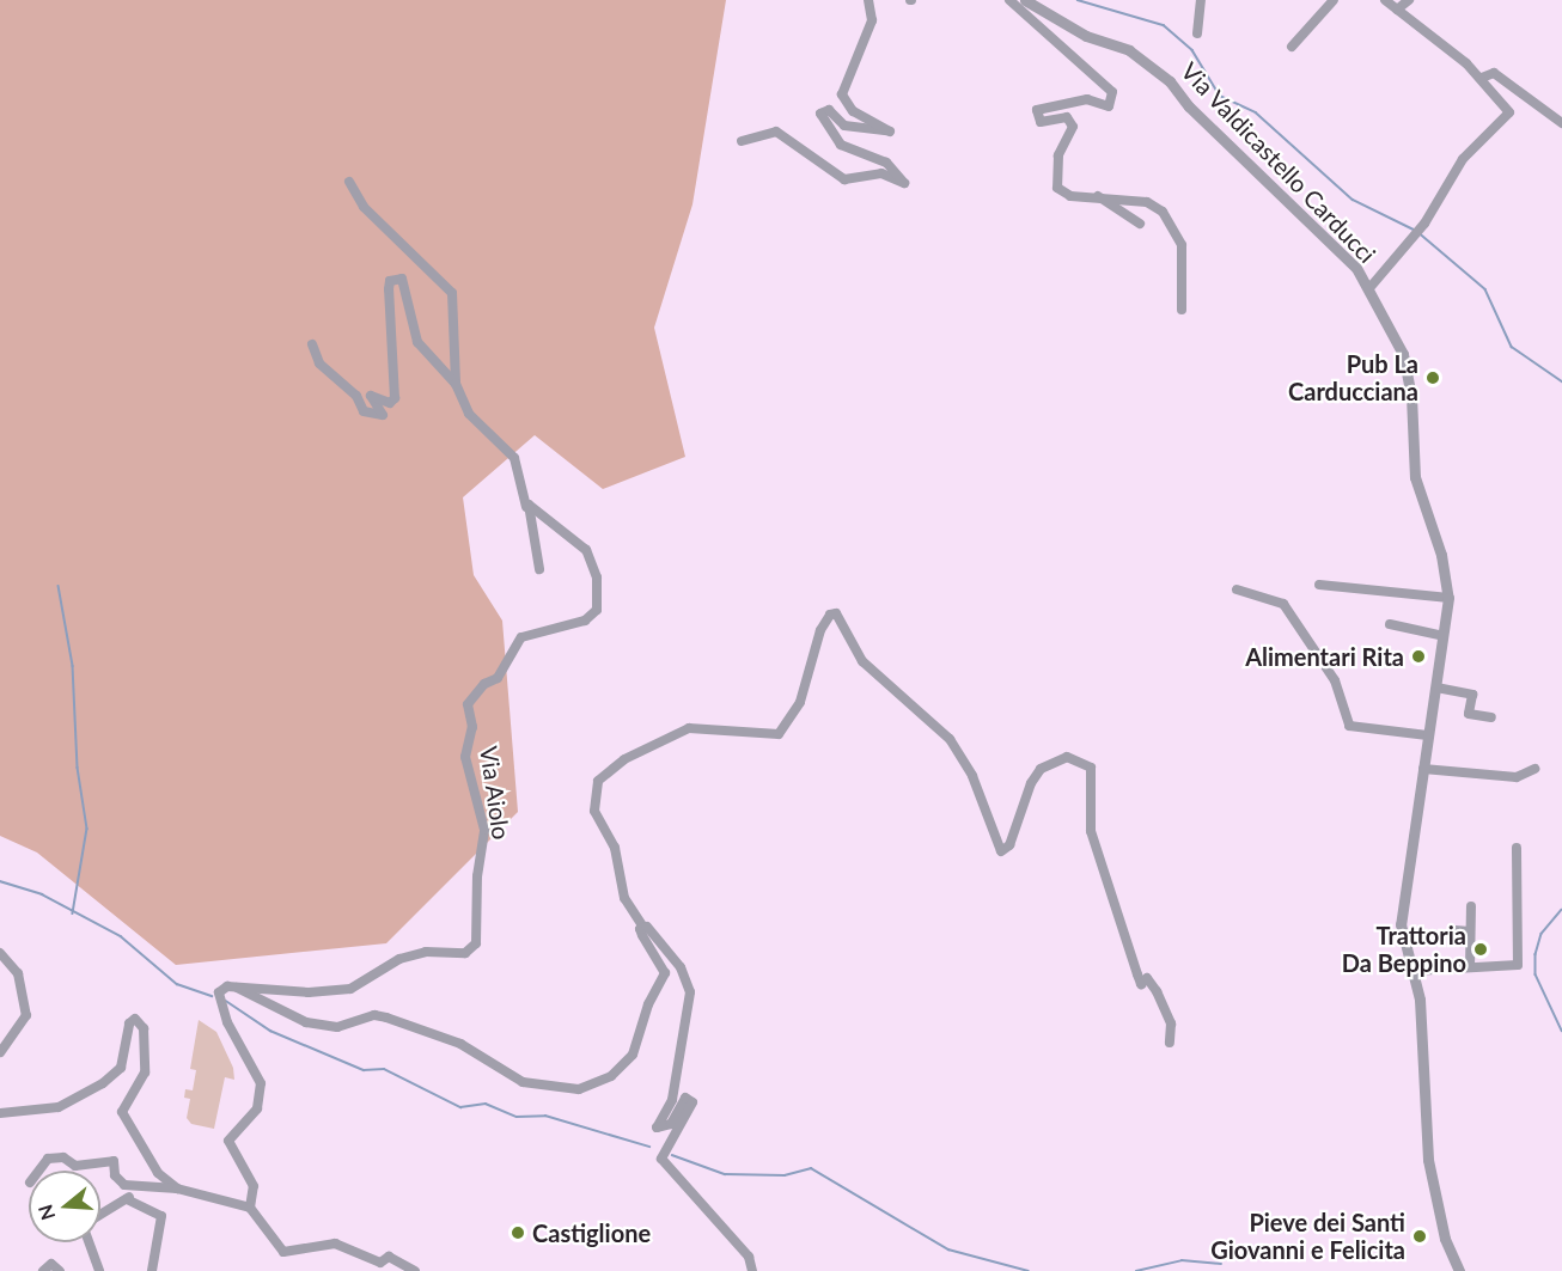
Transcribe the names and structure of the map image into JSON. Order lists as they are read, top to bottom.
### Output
{
  "streets": {
    "street": ["Via Valdicastello Carducci", "Via Aiolo"]
  },
  "places": [
    "Pub La Carducciana",
    "Alimentari Rita",
    "Trattoria Da Beppino",
    "Castiglione",
    "Pieve dei Santi Giovanni e Felicita"
  ],
  "north": "left"
}
